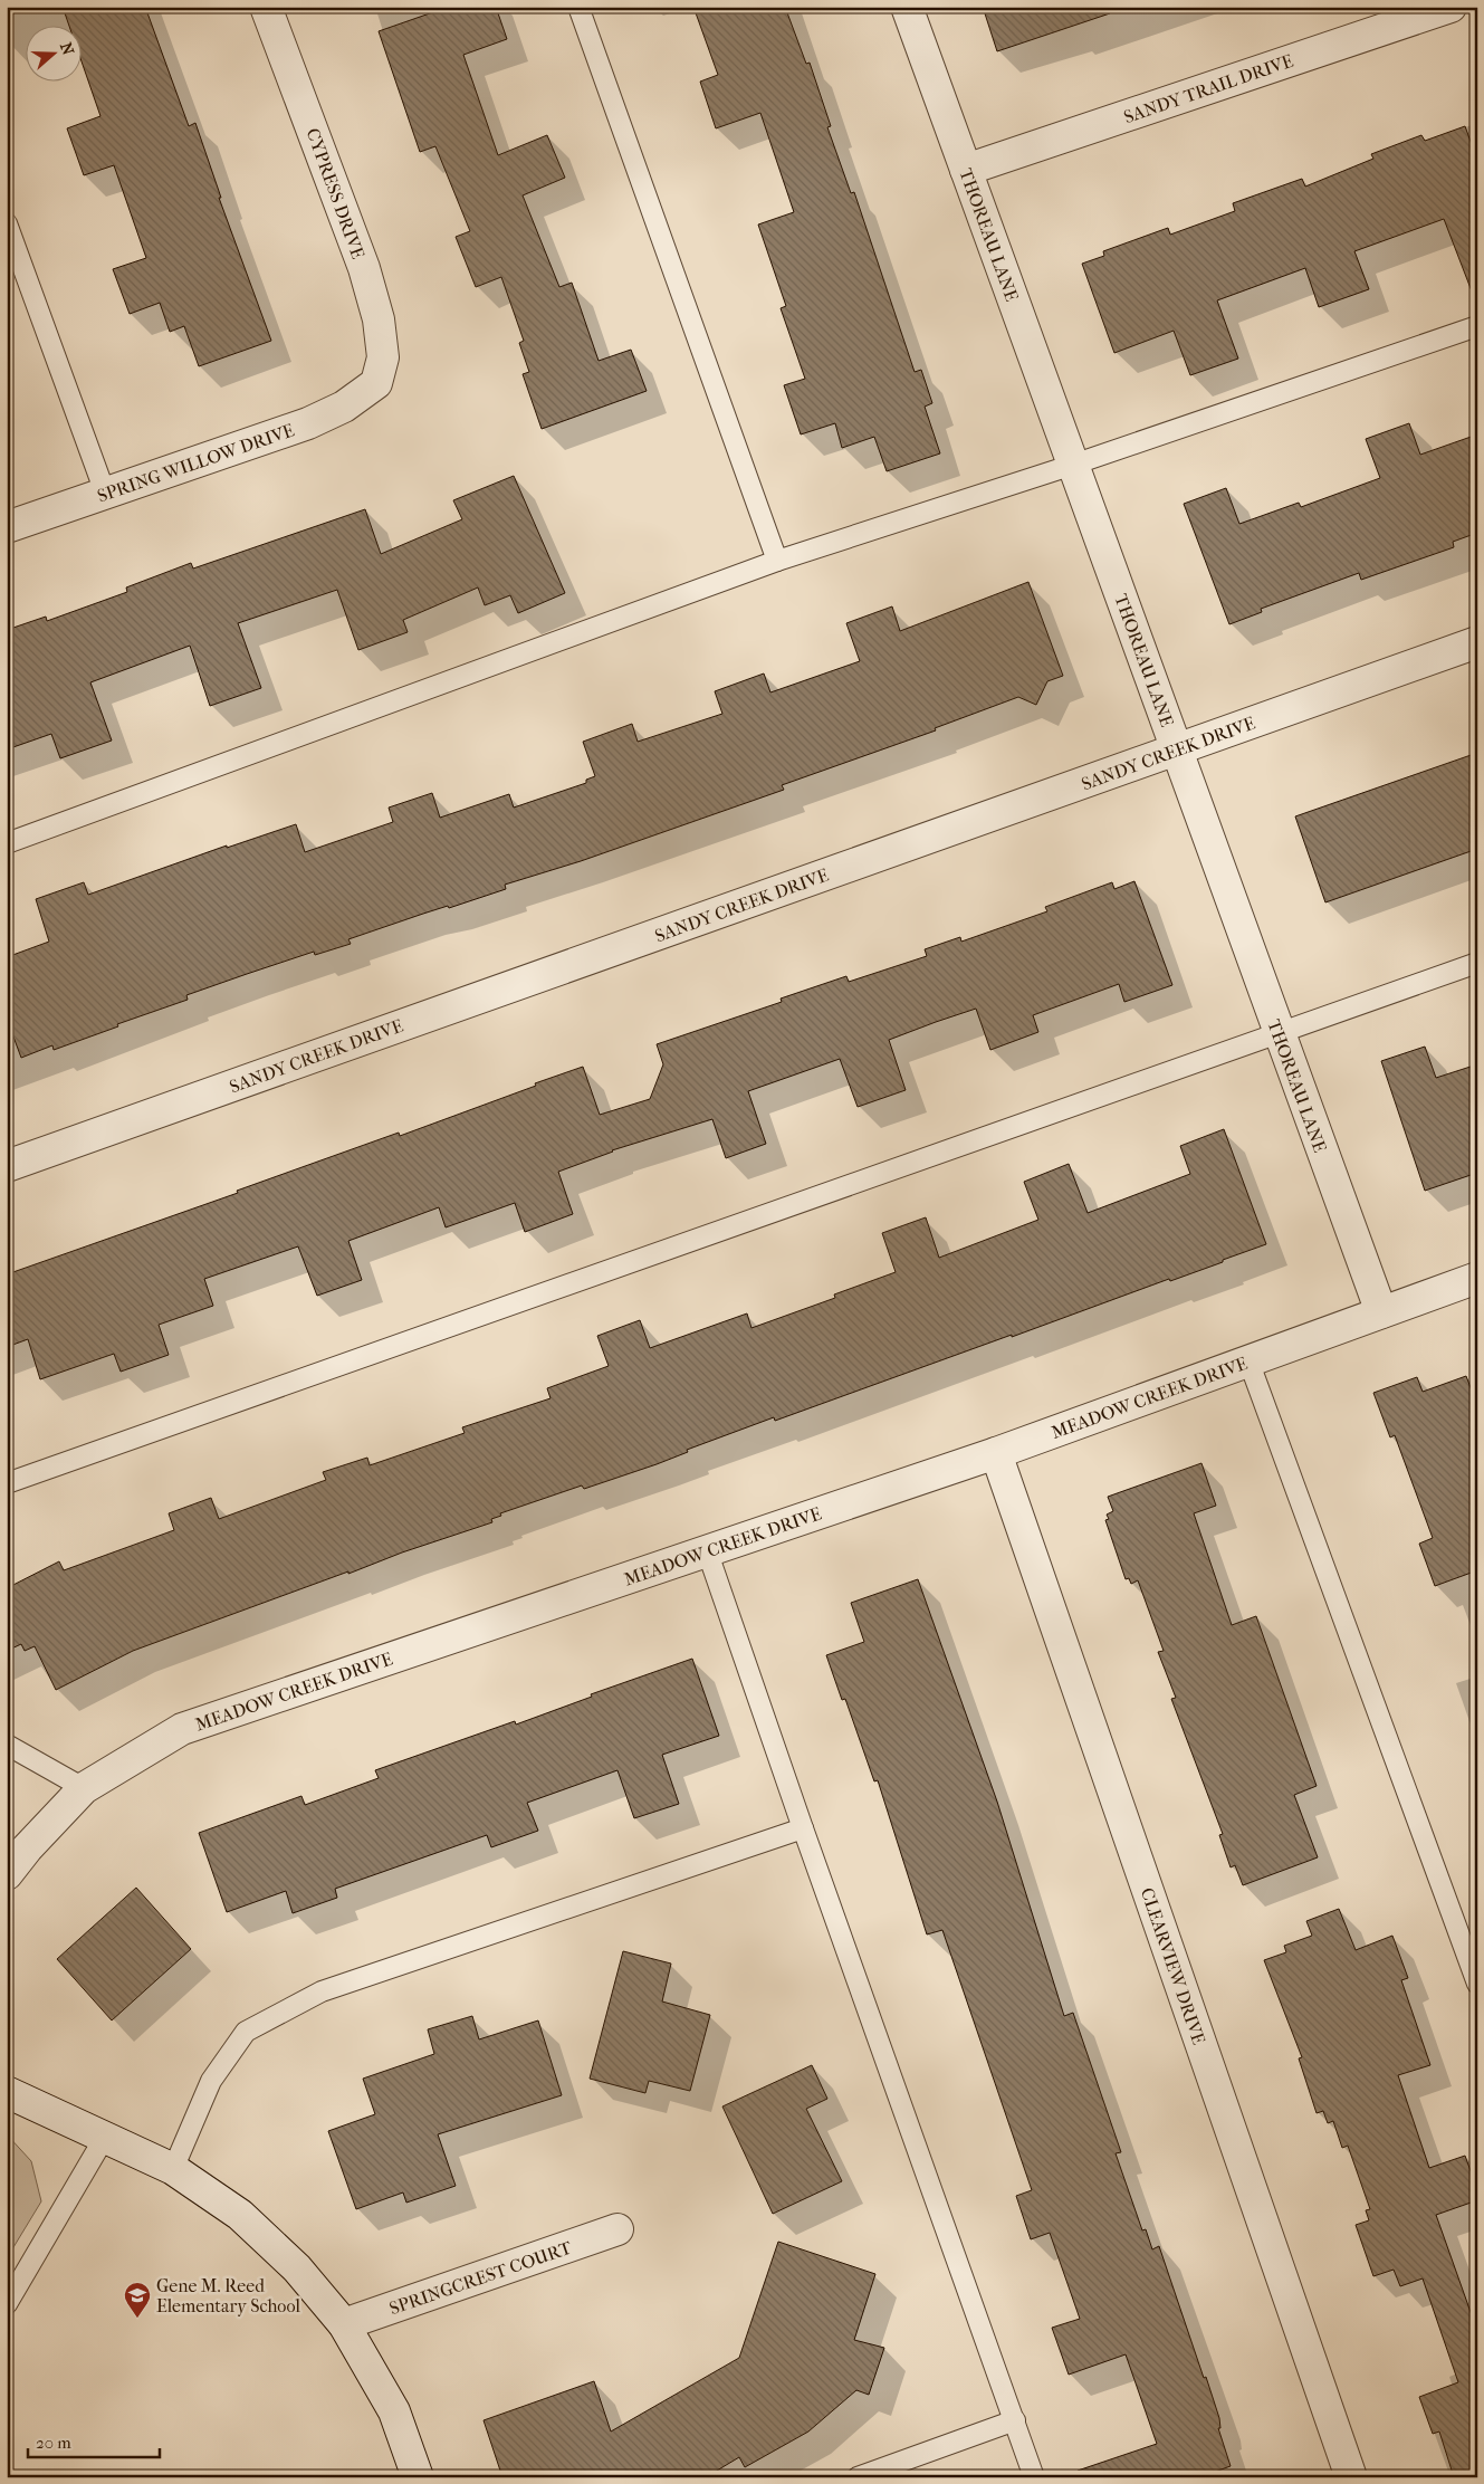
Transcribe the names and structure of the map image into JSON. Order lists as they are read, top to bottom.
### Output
{
  "streets": {
    "street": [
      "SANDY TRAIL DRIVE",
      "CYPRESS DRIVE",
      "THOREAU LANE",
      "SPRING WILLOW DRIVE",
      "SANDY CREEK DRIVE",
      "MEADOW CREEK DRIVE",
      "CLEARVIEW DRIVE",
      "SPRINGCREST COURT"
    ]
  },
  "crossings": [
    ["SANDY TRAIL DRIVE", "THOREAU LANE"],
    ["CYPRESS DRIVE", "SPRING WILLOW DRIVE"],
    ["THOREAU LANE", "SANDY CREEK DRIVE"],
    ["THOREAU LANE", "MEADOW CREEK DRIVE"],
    ["MEADOW CREEK DRIVE", "CLEARVIEW DRIVE"]
  ],
  "places": {
    "school or university": ["Gene M. Reed Elementary School"]
  },
  "scale_bar": "20 m",
  "north": "right"
}
